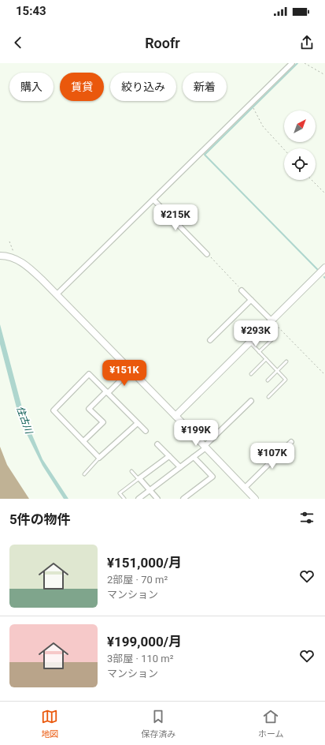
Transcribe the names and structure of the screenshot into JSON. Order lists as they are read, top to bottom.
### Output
{
  "water": ["住古川"],
  "north": "top right",
  "page": {
    "status": "15:43",
    "header": "Roofr",
    "chip": [
      "購入",
      "賃貸",
      "絞り込み",
      "新着"
    ],
    "price": [
      "¥215K",
      "¥293K",
      "¥151K",
      "¥199K",
      "¥107K"
    ],
    "heading": "5件の物件",
    "list": [
      {
        "name": "¥151,000/月",
        "note": "2部屋 · 70 m² · マンション"
      },
      {
        "name": "¥199,000/月",
        "note": "3部屋 · 110 m² · マンション"
      }
    ],
    "tabs": ["地図", "保存済み", "ホーム"]
  }
}
